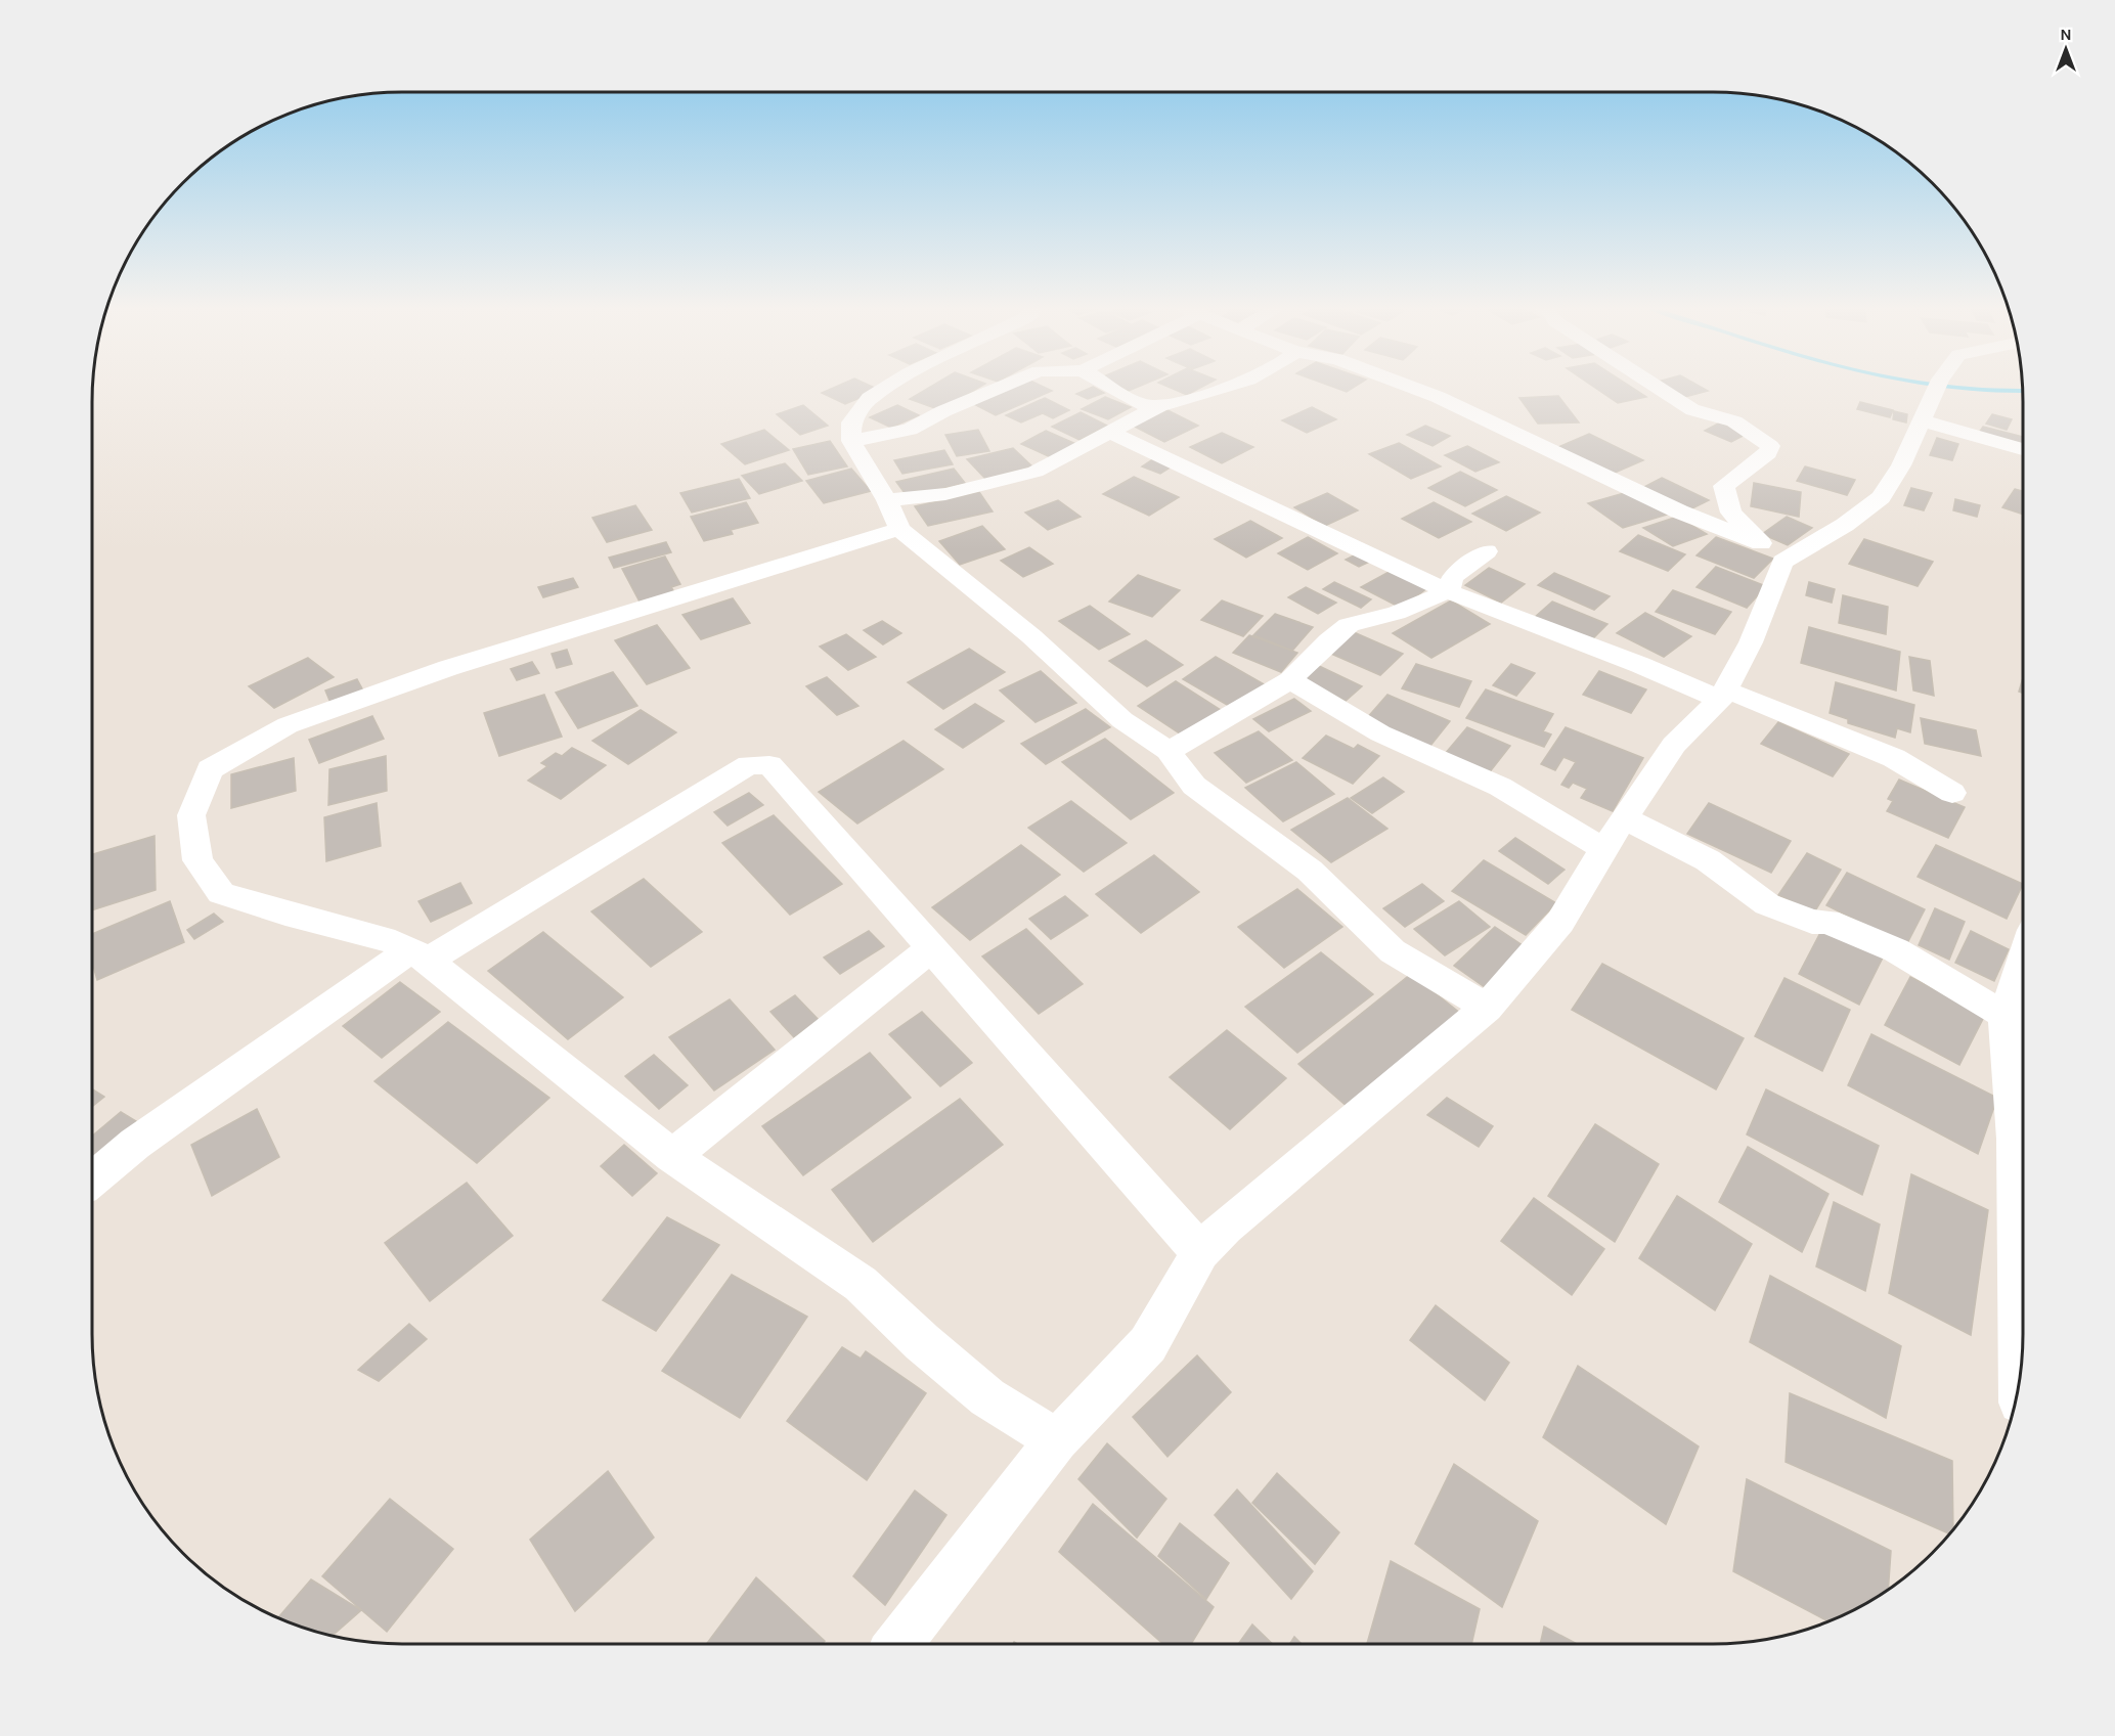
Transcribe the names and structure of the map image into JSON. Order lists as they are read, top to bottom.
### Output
{
  "north": "top"
}
